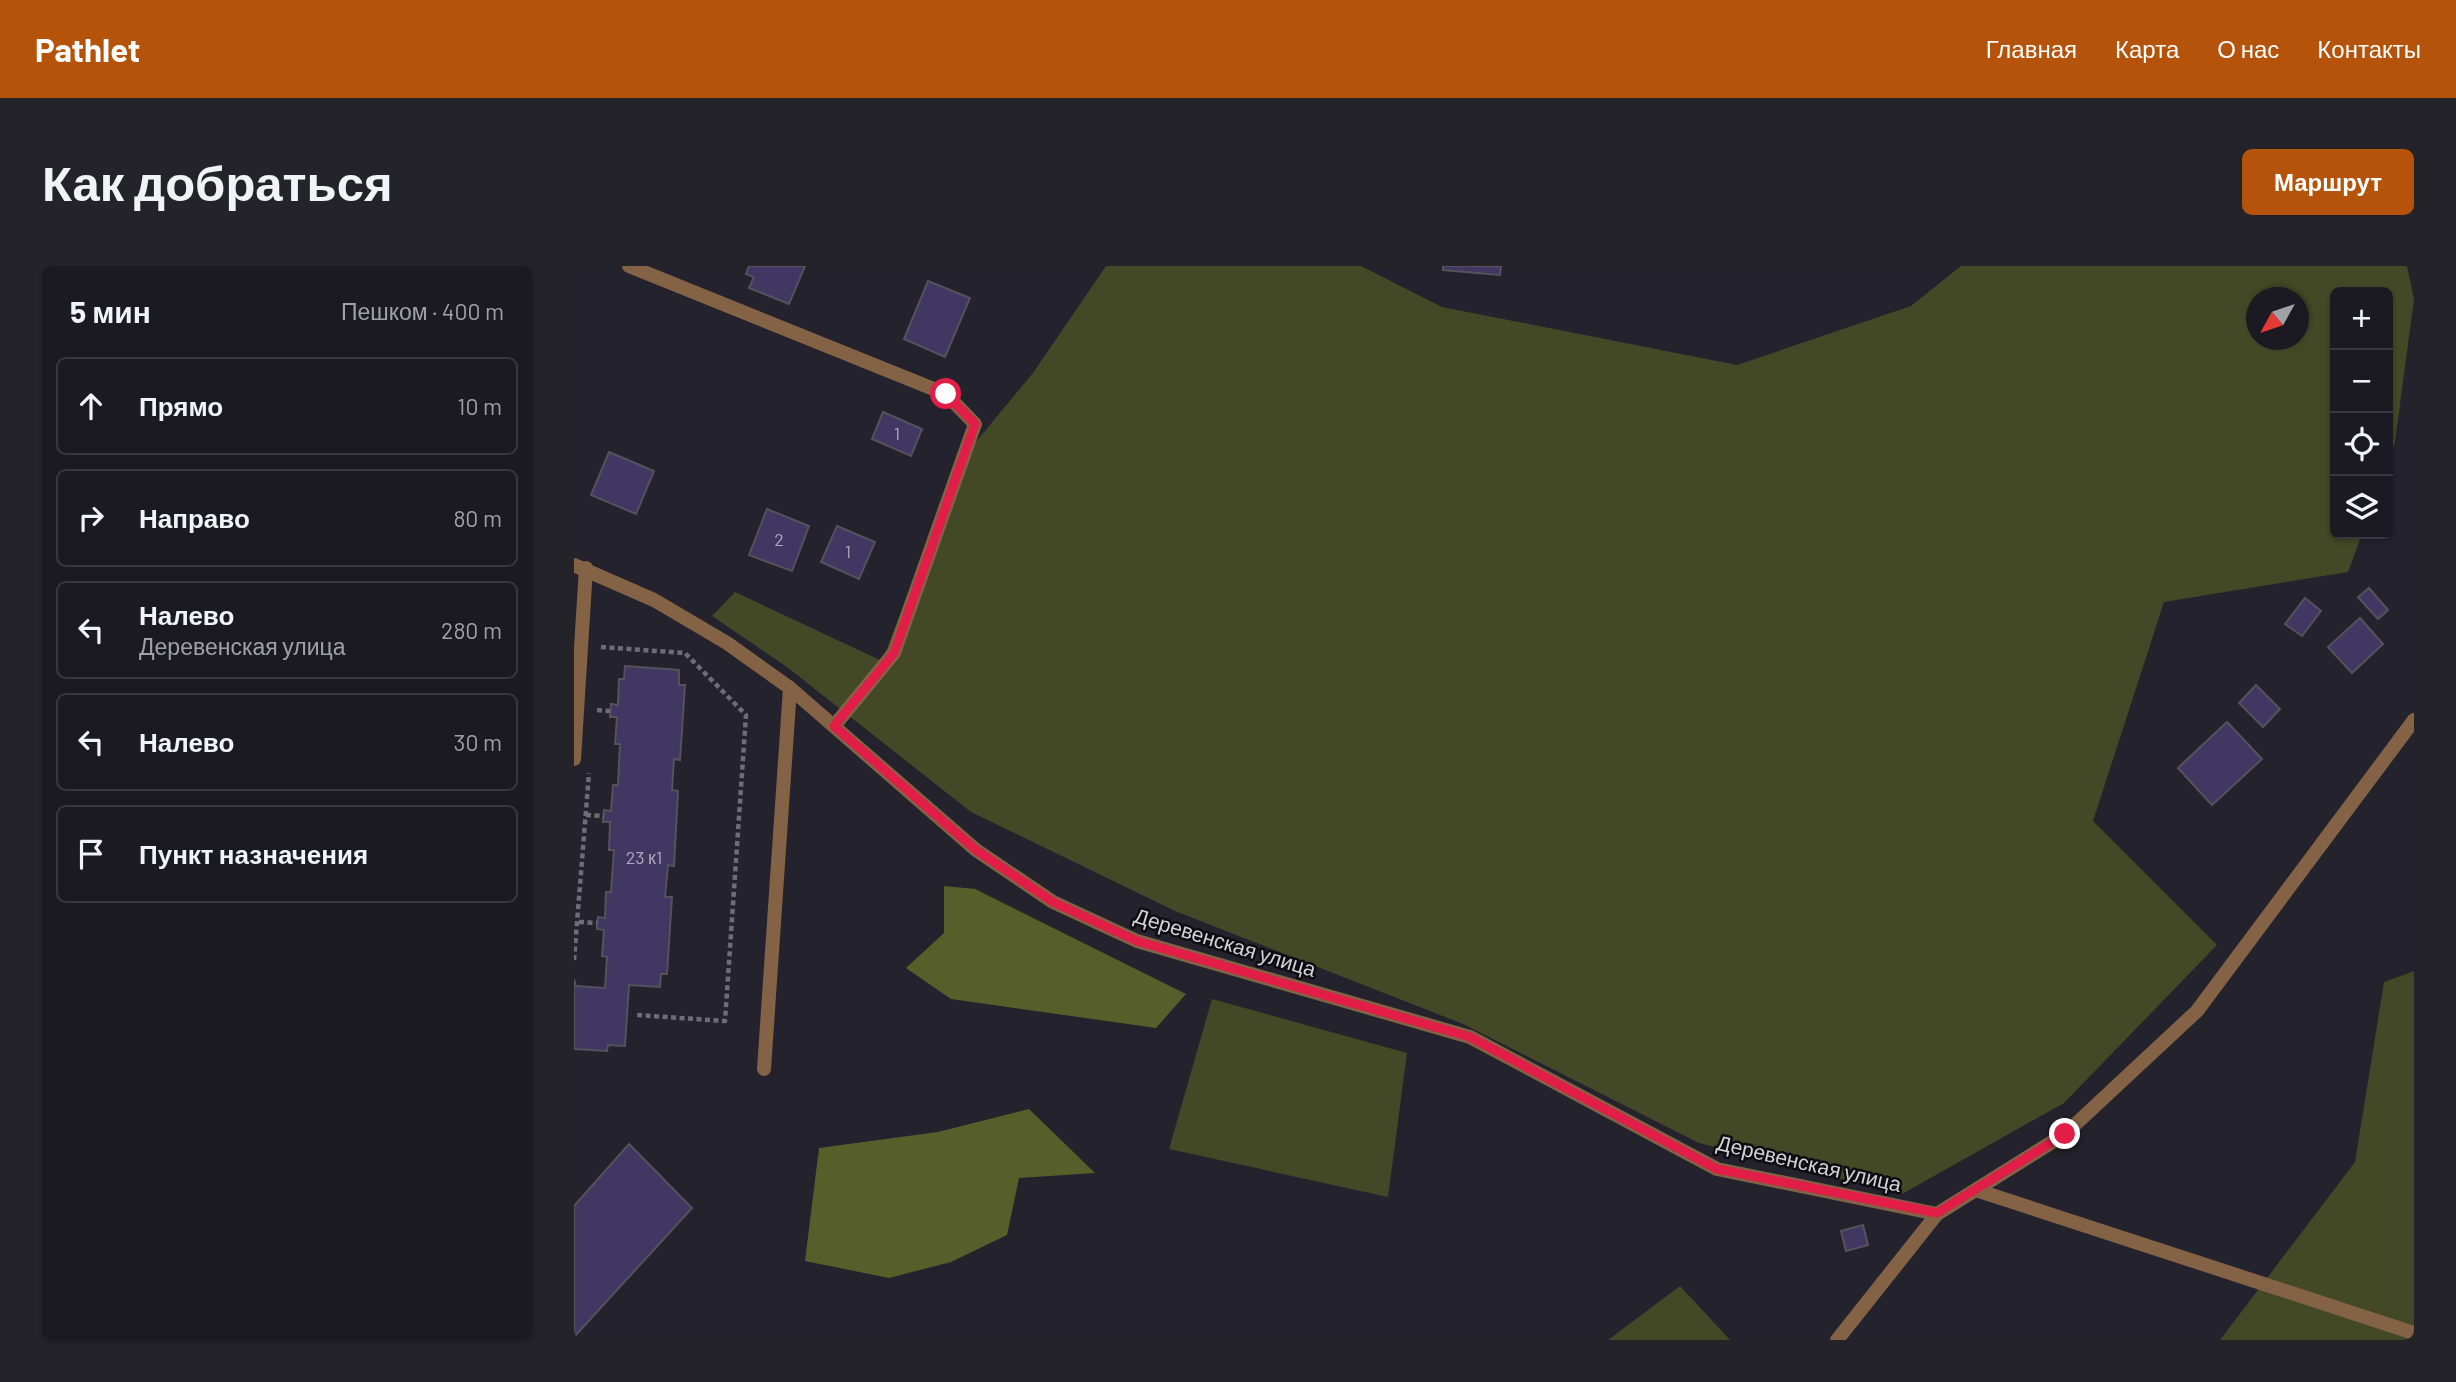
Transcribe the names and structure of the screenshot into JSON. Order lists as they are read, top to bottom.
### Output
{
  "streets": {
    "street": ["Деревенская улица"]
  },
  "house_numbers": [
    "1",
    "2",
    "1",
    "23 к1"
  ],
  "north": "bottom left",
  "page": {
    "header": "Pathlet",
    "nav": [
      "Главная",
      "Карта",
      "О нас",
      "Контакты"
    ],
    "buttons": "Маршрут",
    "title": "Как добраться",
    "heading": ["5 мин", "Пешком · 400 m"],
    "map_buttons": ["+", "−"],
    "list": [
      ["Прямо", "10 m"],
      ["Направо", "80 m"],
      ["Налево", "Деревенская улица", "280 m"],
      ["Налево", "30 m"],
      "Пункт назначения"
    ]
  }
}
